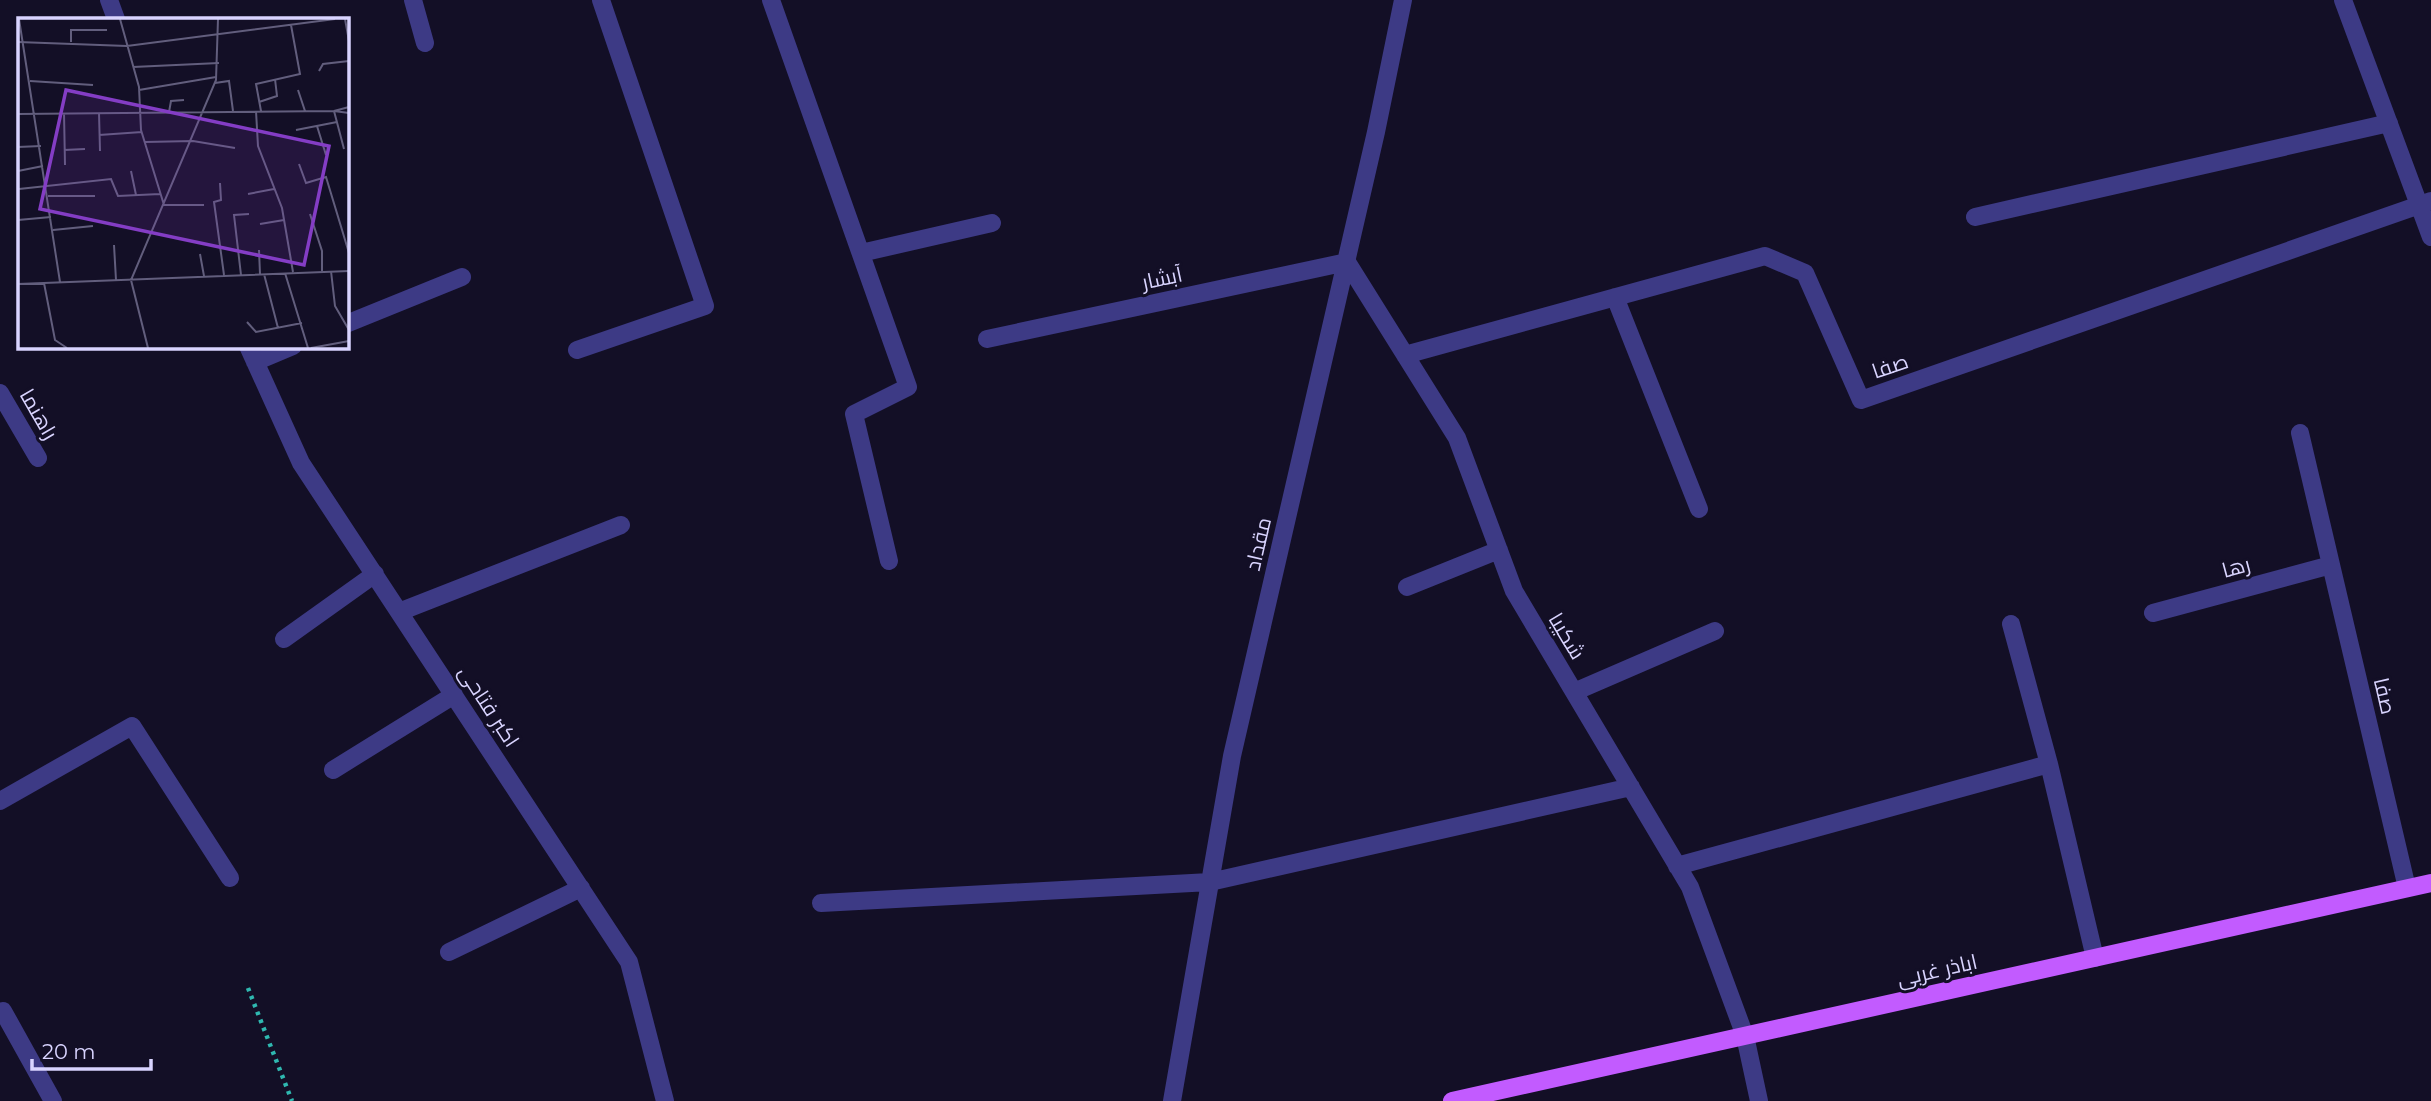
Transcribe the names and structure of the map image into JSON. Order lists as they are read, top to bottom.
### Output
{
  "streets": {
    "main road": ["اباذر غربی"],
    "street": [
      "آبشار",
      "صفا",
      "راهنما",
      "مقداد",
      "رها",
      "شکیبا",
      "اکبر فتاحی"
    ]
  },
  "crossings": [
    ["آبشار", "مقداد"],
    ["آبشار", "شکیبا"],
    ["صفا", "رها"],
    ["صفا", "شکیبا"],
    ["صفا", "اباذر غربی"],
    ["مقداد", "شکیبا"],
    ["شکیبا", "اباذر غربی"]
  ],
  "scale_bar": "20 m"
}
